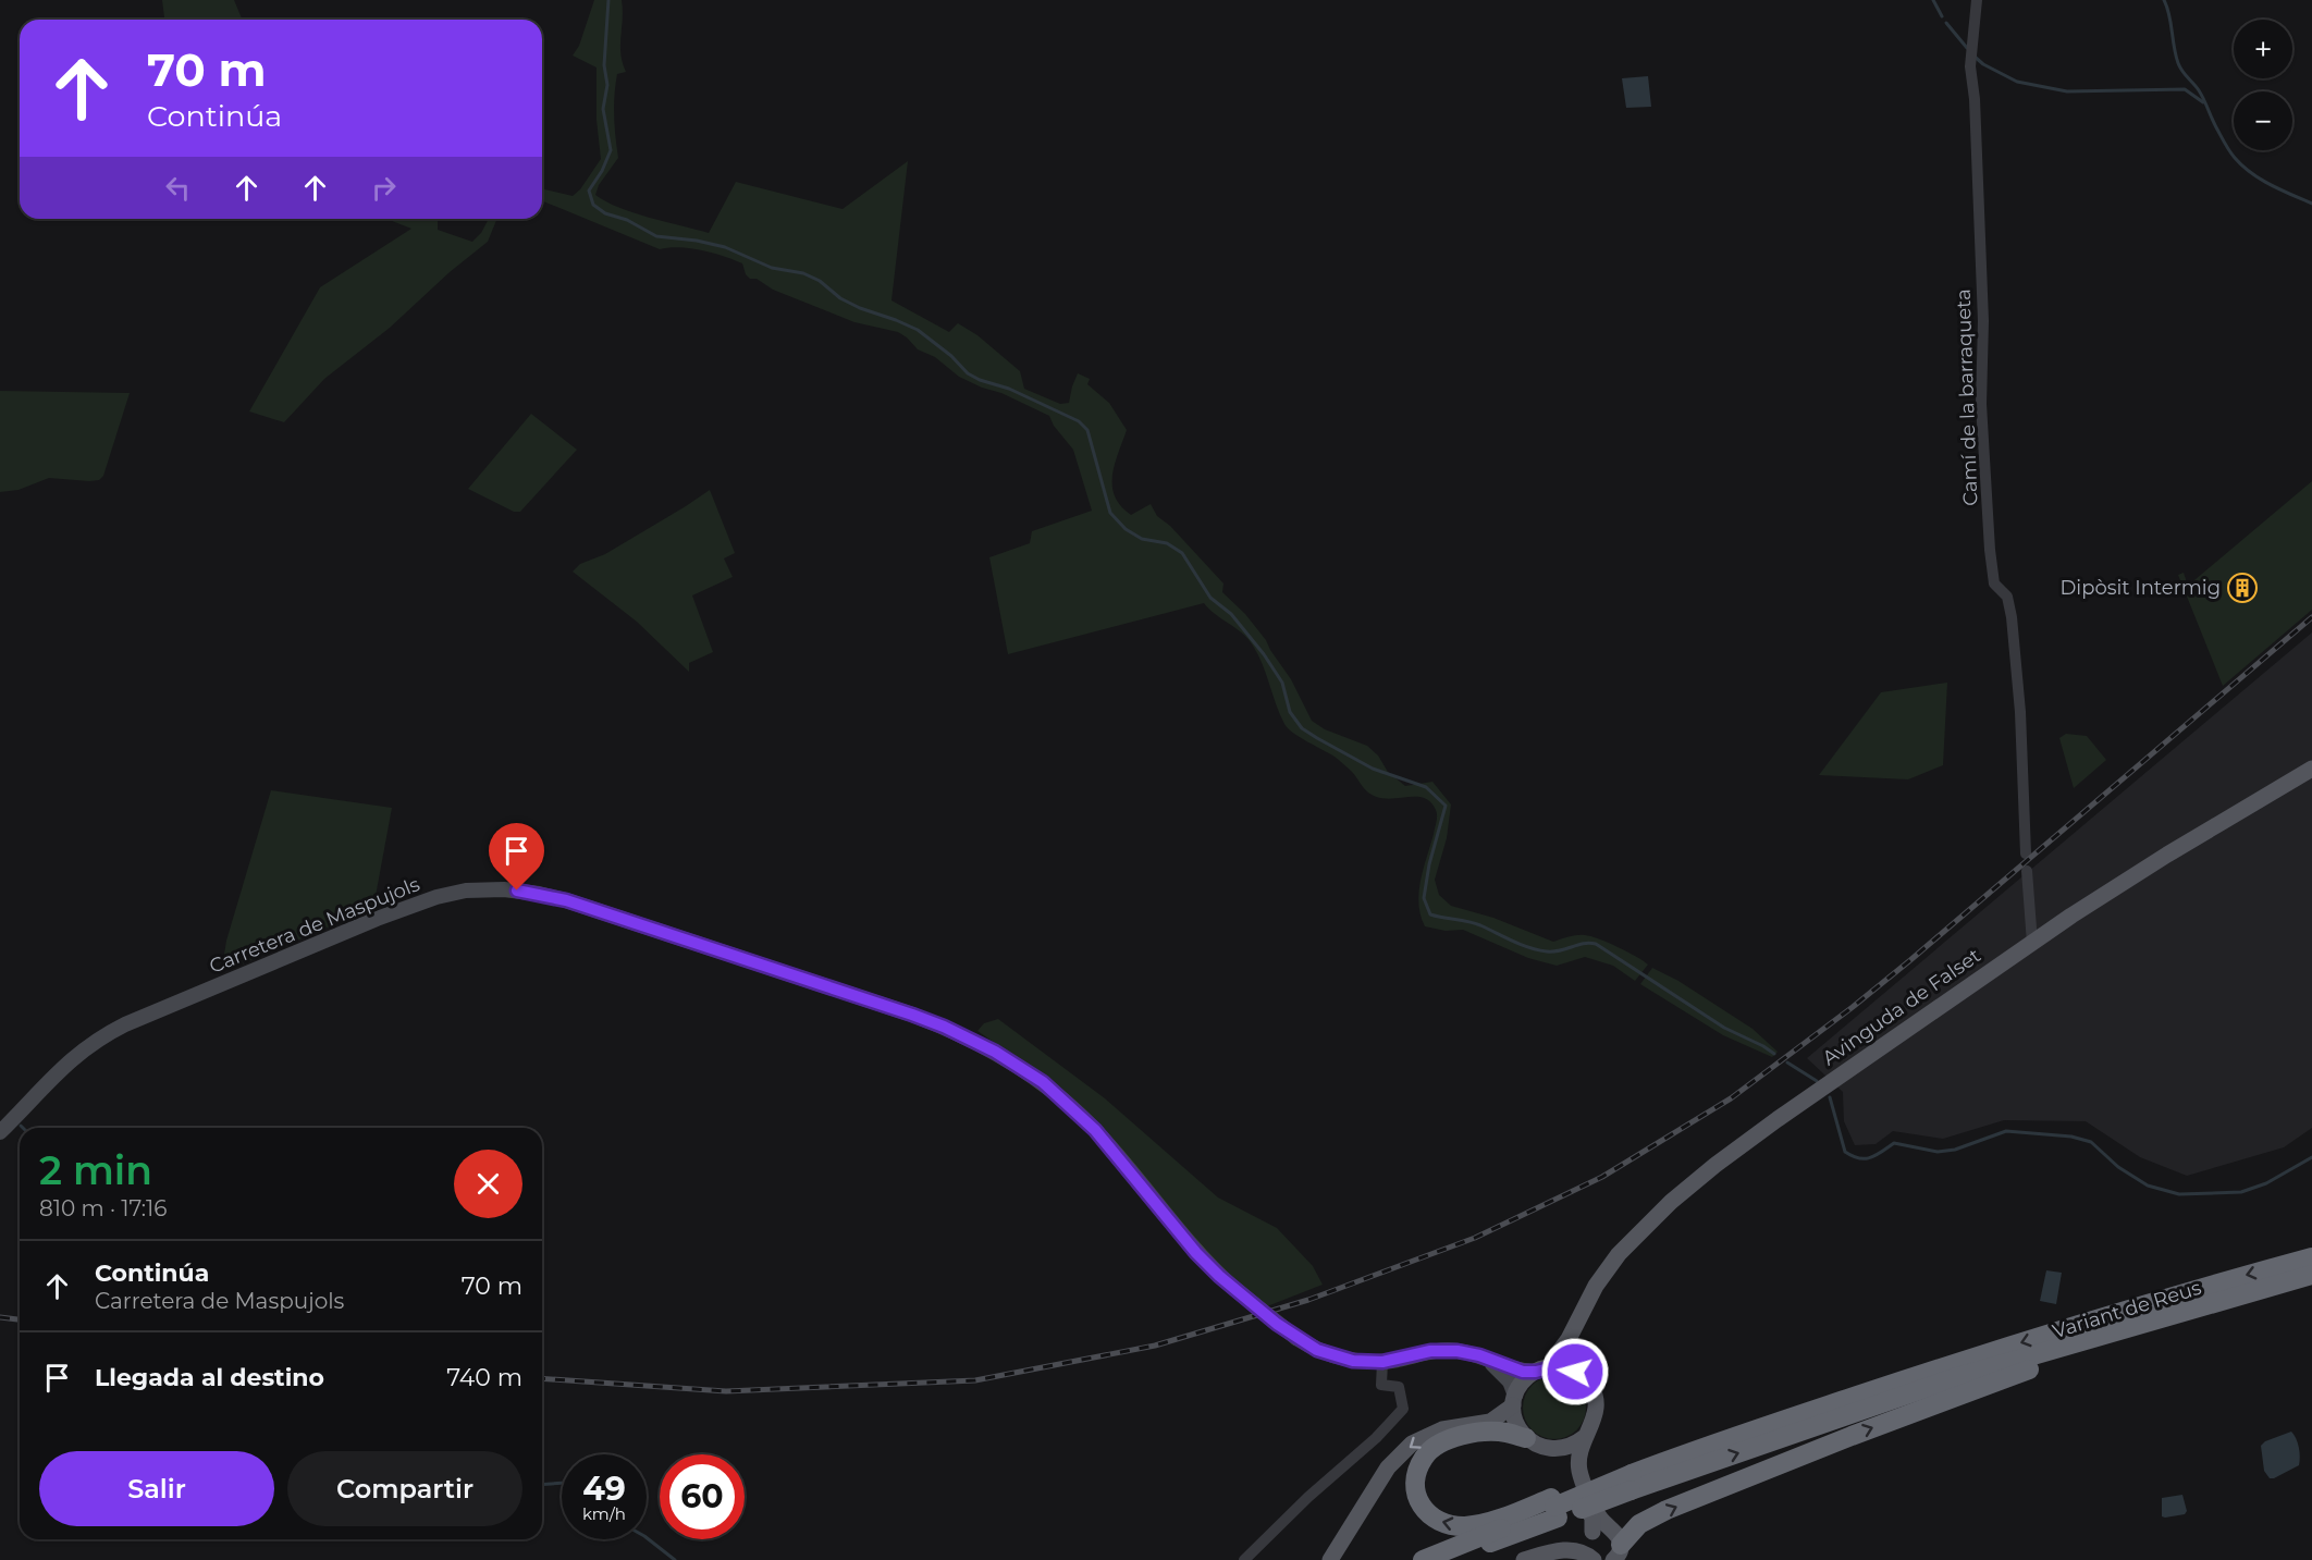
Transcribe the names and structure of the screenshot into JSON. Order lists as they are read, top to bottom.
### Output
{
  "streets": {
    "highway": ["Variant de Reus"],
    "main road": ["Avinguda de Falset"],
    "street": ["Camí de la barraqueta", "Carretera de Maspujols"]
  },
  "crossings": [
    ["Carretera de Maspujols", "Avinguda de Falset"]
  ],
  "places": {
    "building": ["Dipòsit Intermig"]
  },
  "page": {
    "map_buttons": ["+", "−"],
    "turn": ["70 m", "Continúa"],
    "heading": ["2 min", "810 m · 17:16"],
    "list": [
      {
        "name": "Continúa",
        "note": "Carretera de Maspujols",
        "value": "70 m"
      },
      {
        "name": "Llegada al destino",
        "value": "740 m"
      }
    ],
    "buttons": ["Salir", "Compartir"],
    "speed": "49 km/h",
    "limit": "60"
  }
}
